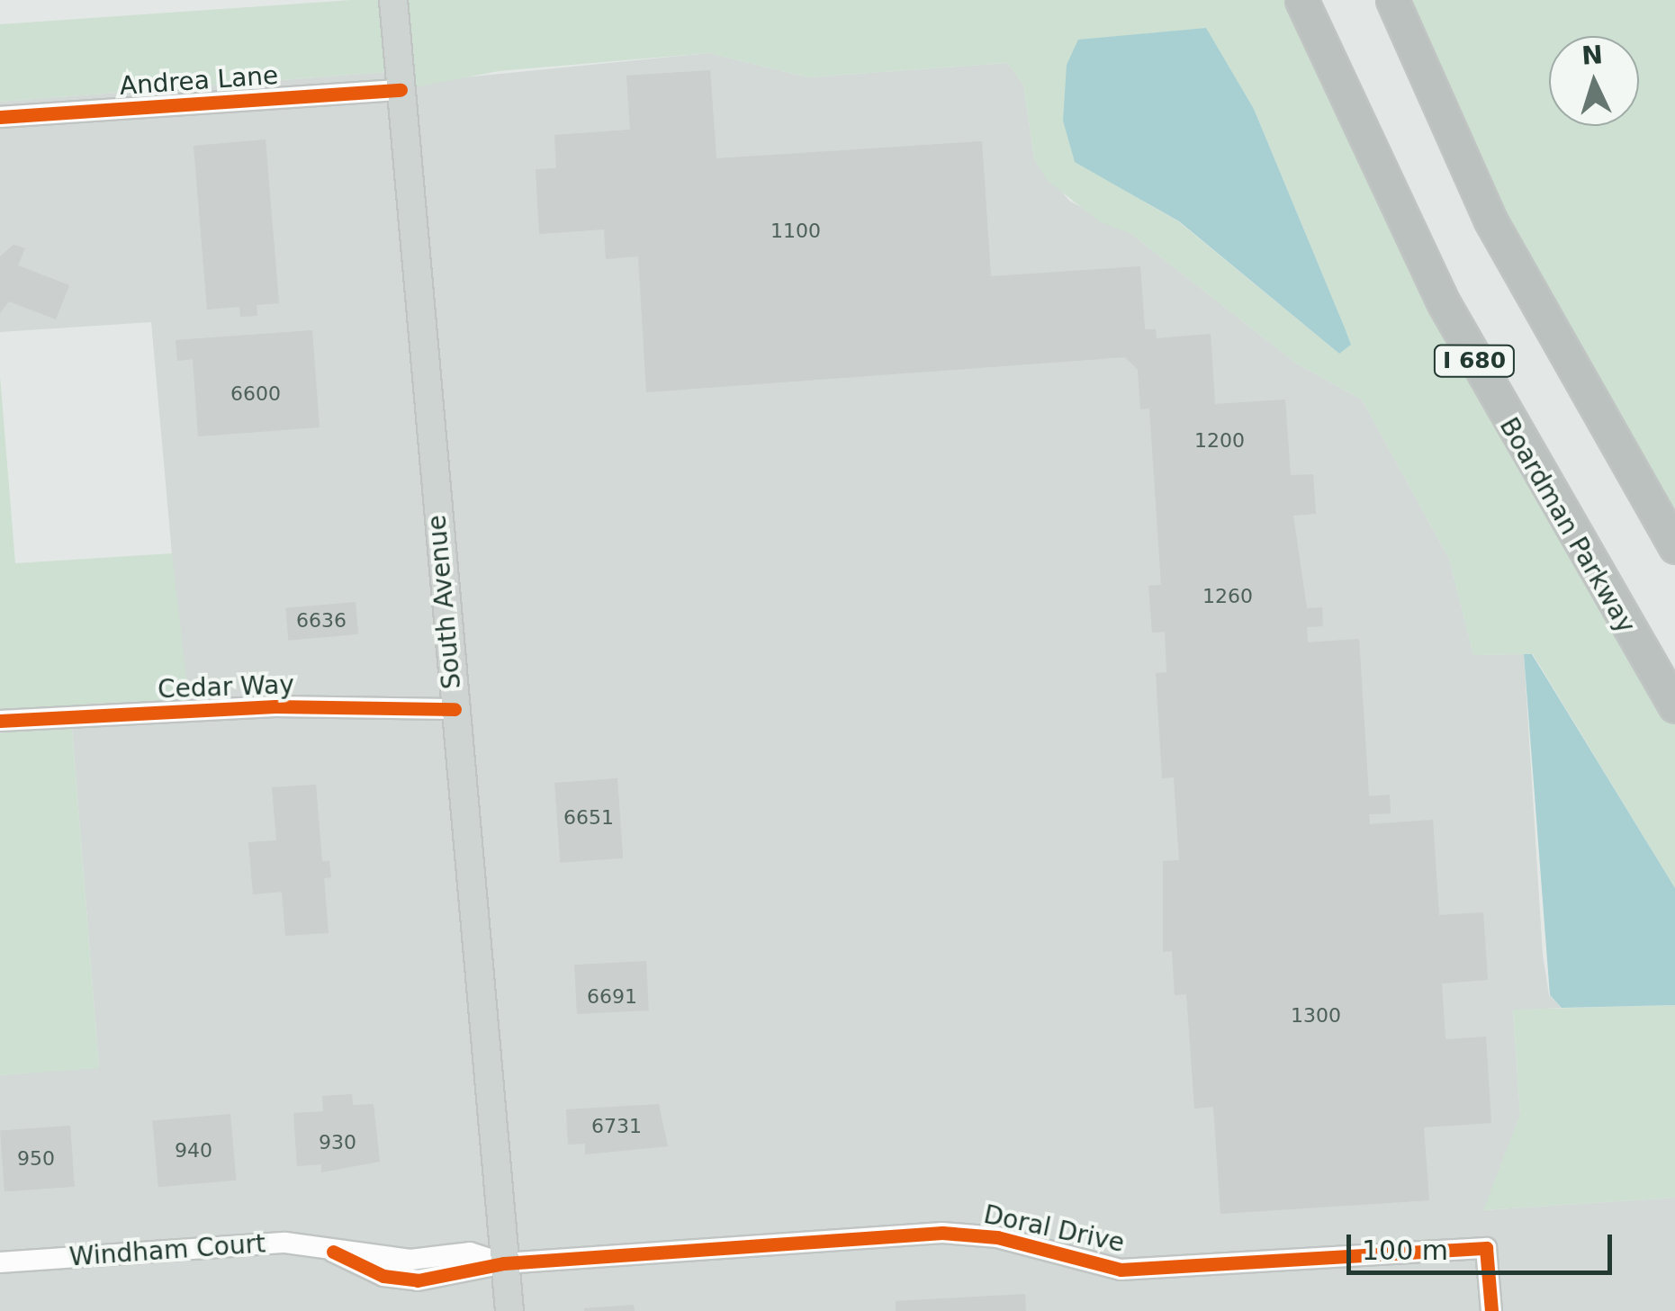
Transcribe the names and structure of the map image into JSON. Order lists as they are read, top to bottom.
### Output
{
  "streets": {
    "highway": ["I 680", "Boardman Parkway"],
    "main road": ["South Avenue"],
    "street": [
      "Andrea Lane",
      "Cedar Way",
      "Doral Drive",
      "Windham Court"
    ]
  },
  "crossings": [
    ["Andrea Lane", "South Avenue"],
    ["South Avenue", "Cedar Way"],
    ["South Avenue", "Doral Drive"],
    ["South Avenue", "Windham Court"],
    ["Doral Drive", "Windham Court"]
  ],
  "house_numbers": [
    "1100",
    "6600",
    "1200",
    "1260",
    "6636",
    "6651",
    "6691",
    "1300",
    "6731",
    "930",
    "940",
    "950"
  ],
  "scale_bar": "100 m",
  "north": "top"
}
